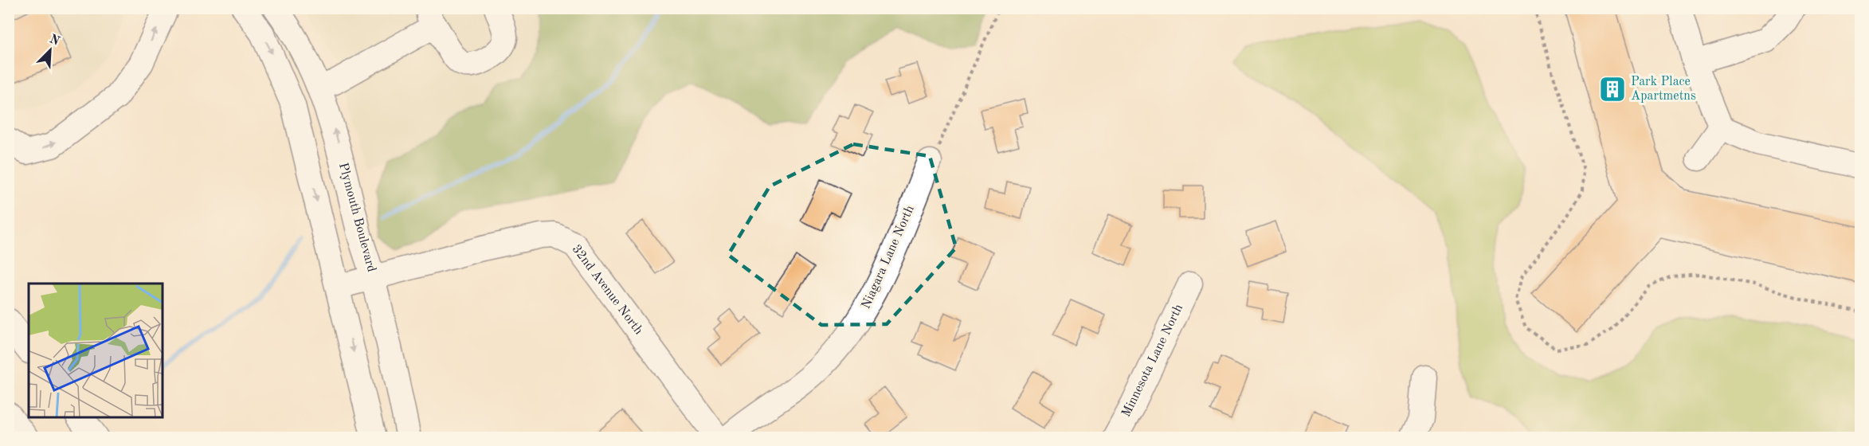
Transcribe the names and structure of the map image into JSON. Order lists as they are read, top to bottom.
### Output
{
  "streets": {
    "street": [
      "Plymouth Boulevard",
      "Niagara Lane North",
      "32nd Avenue North",
      "Minnesota Lane North"
    ]
  },
  "crossings": [
    ["Plymouth Boulevard", "32nd Avenue North"]
  ],
  "places": {
    "building": ["Park Place Apartmetns"]
  },
  "north": "top right"
}
